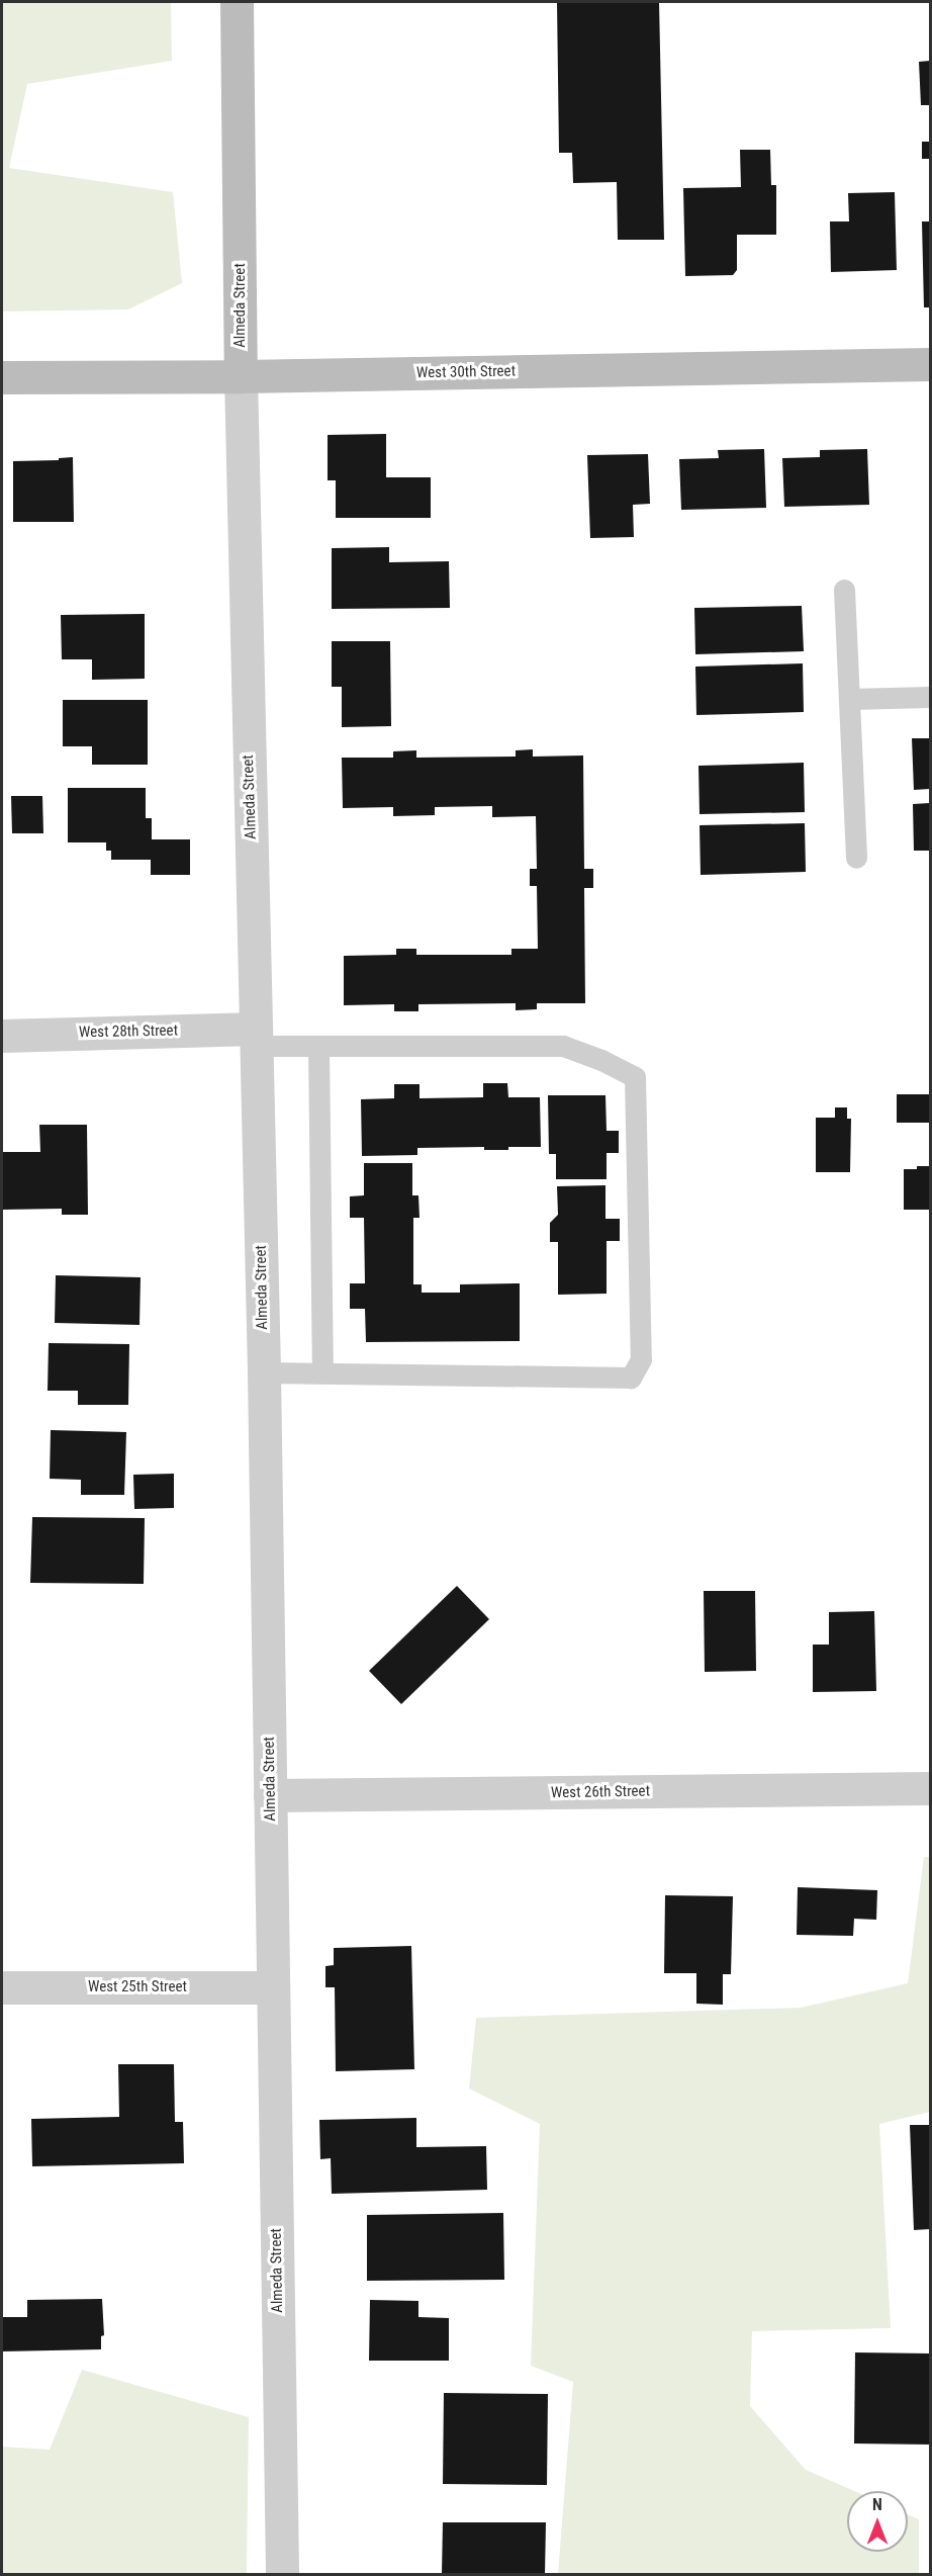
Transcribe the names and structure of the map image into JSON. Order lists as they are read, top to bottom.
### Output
{
  "streets": {
    "street": [
      "Almeda Street",
      "West 30th Street",
      "West 28th Street",
      "West 26th Street",
      "West 25th Street"
    ]
  },
  "crossings": [
    ["Almeda Street", "West 30th Street"],
    ["Almeda Street", "West 28th Street"],
    ["Almeda Street", "West 26th Street"],
    ["Almeda Street", "West 25th Street"]
  ],
  "north": "top"
}
